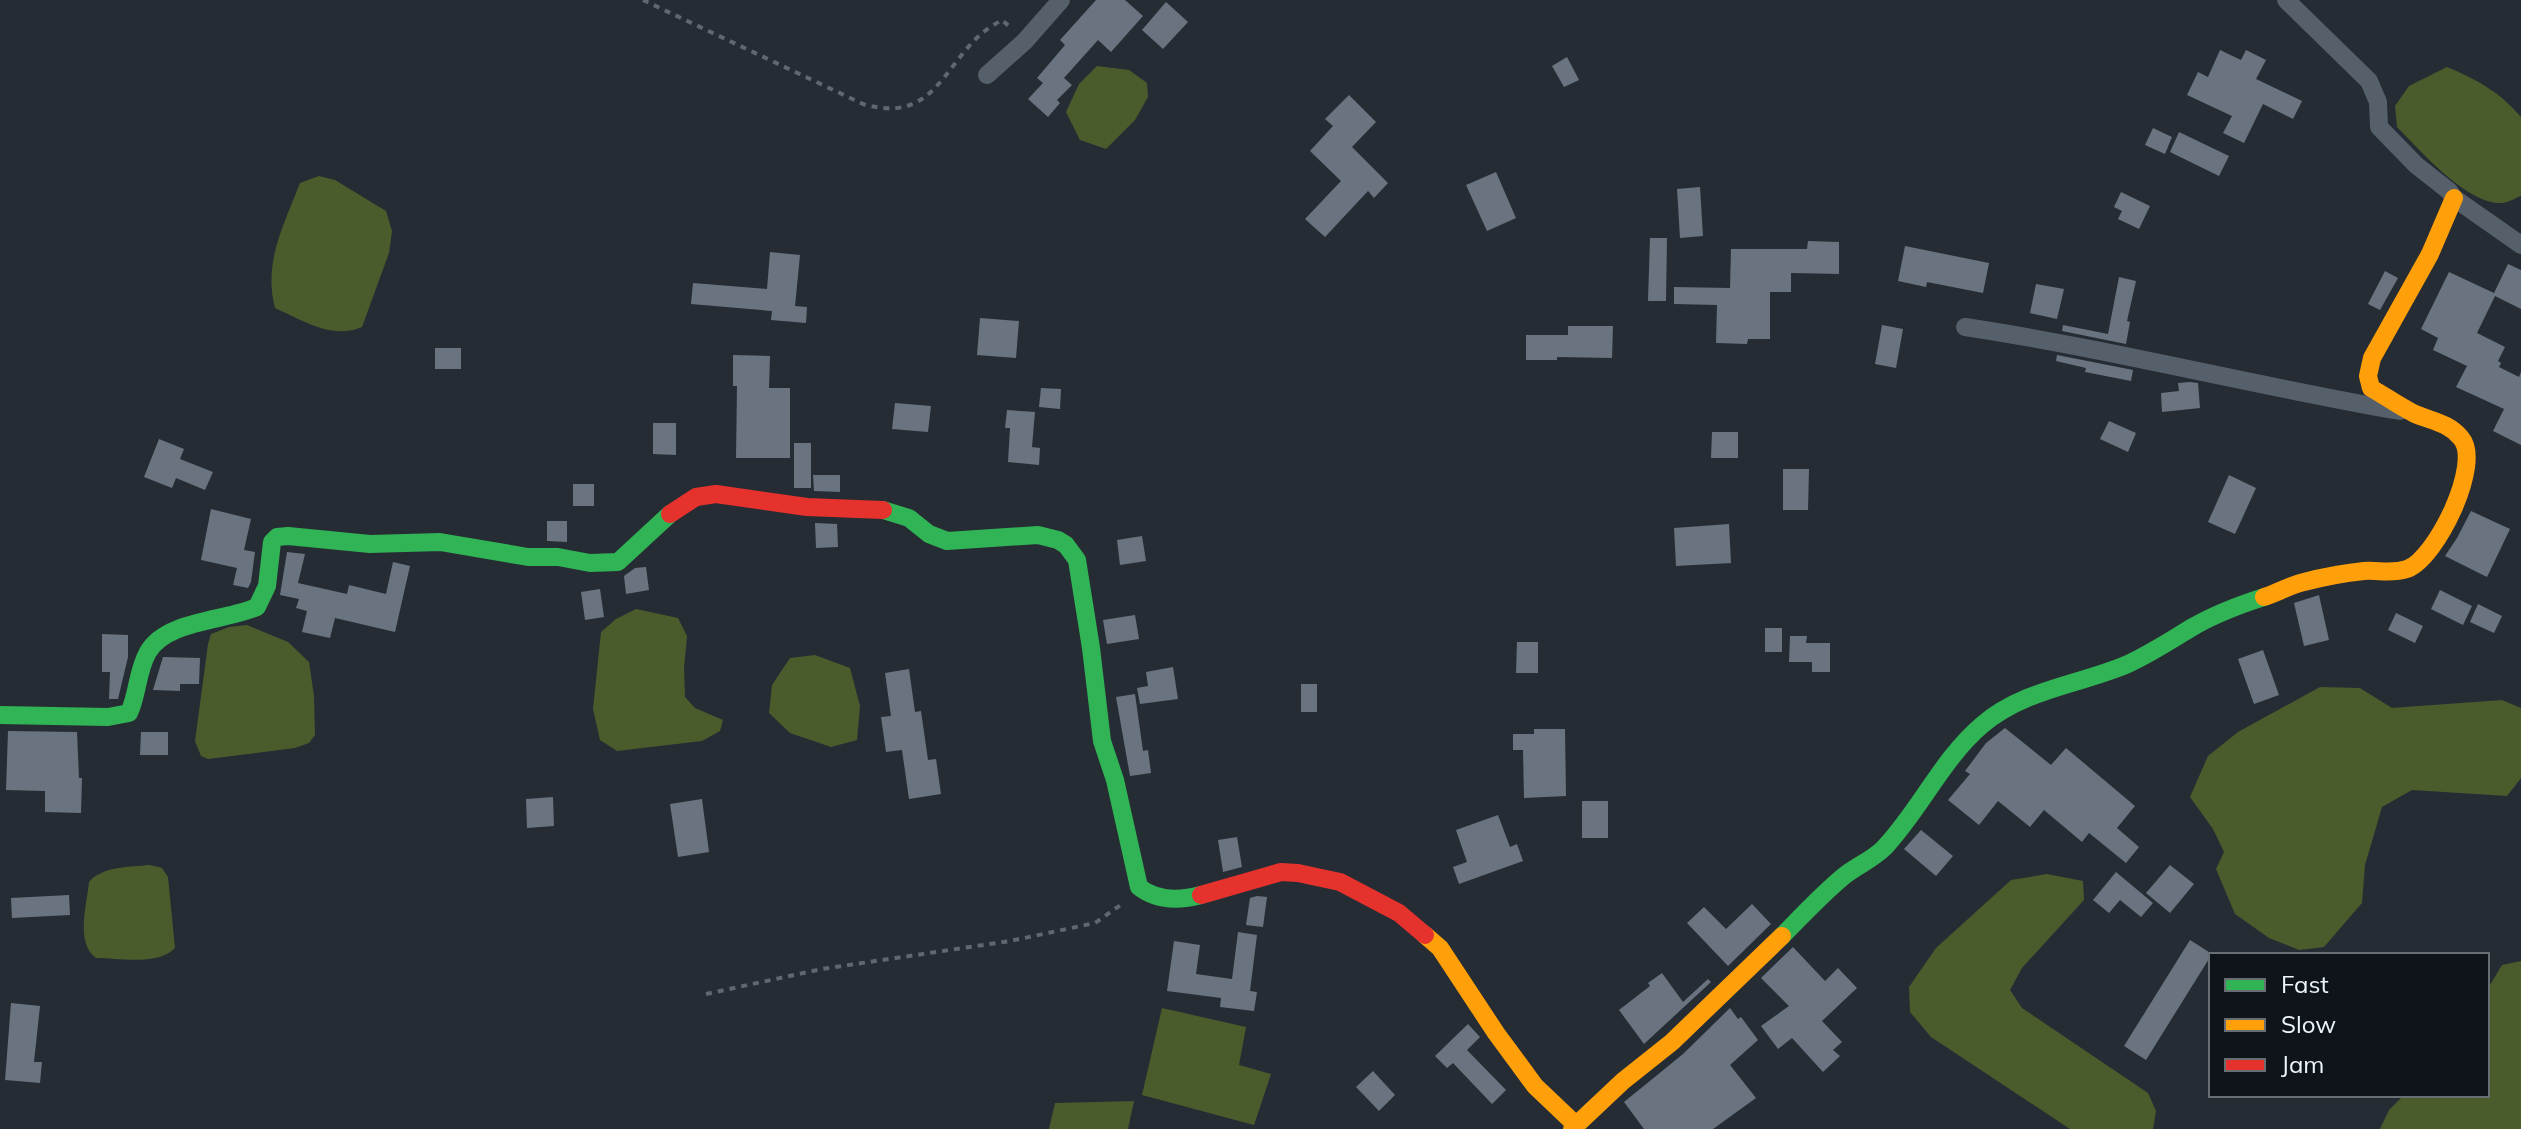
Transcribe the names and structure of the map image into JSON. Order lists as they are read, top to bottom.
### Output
{
  "legend": ["Fast", "Slow", "Jam"]
}
